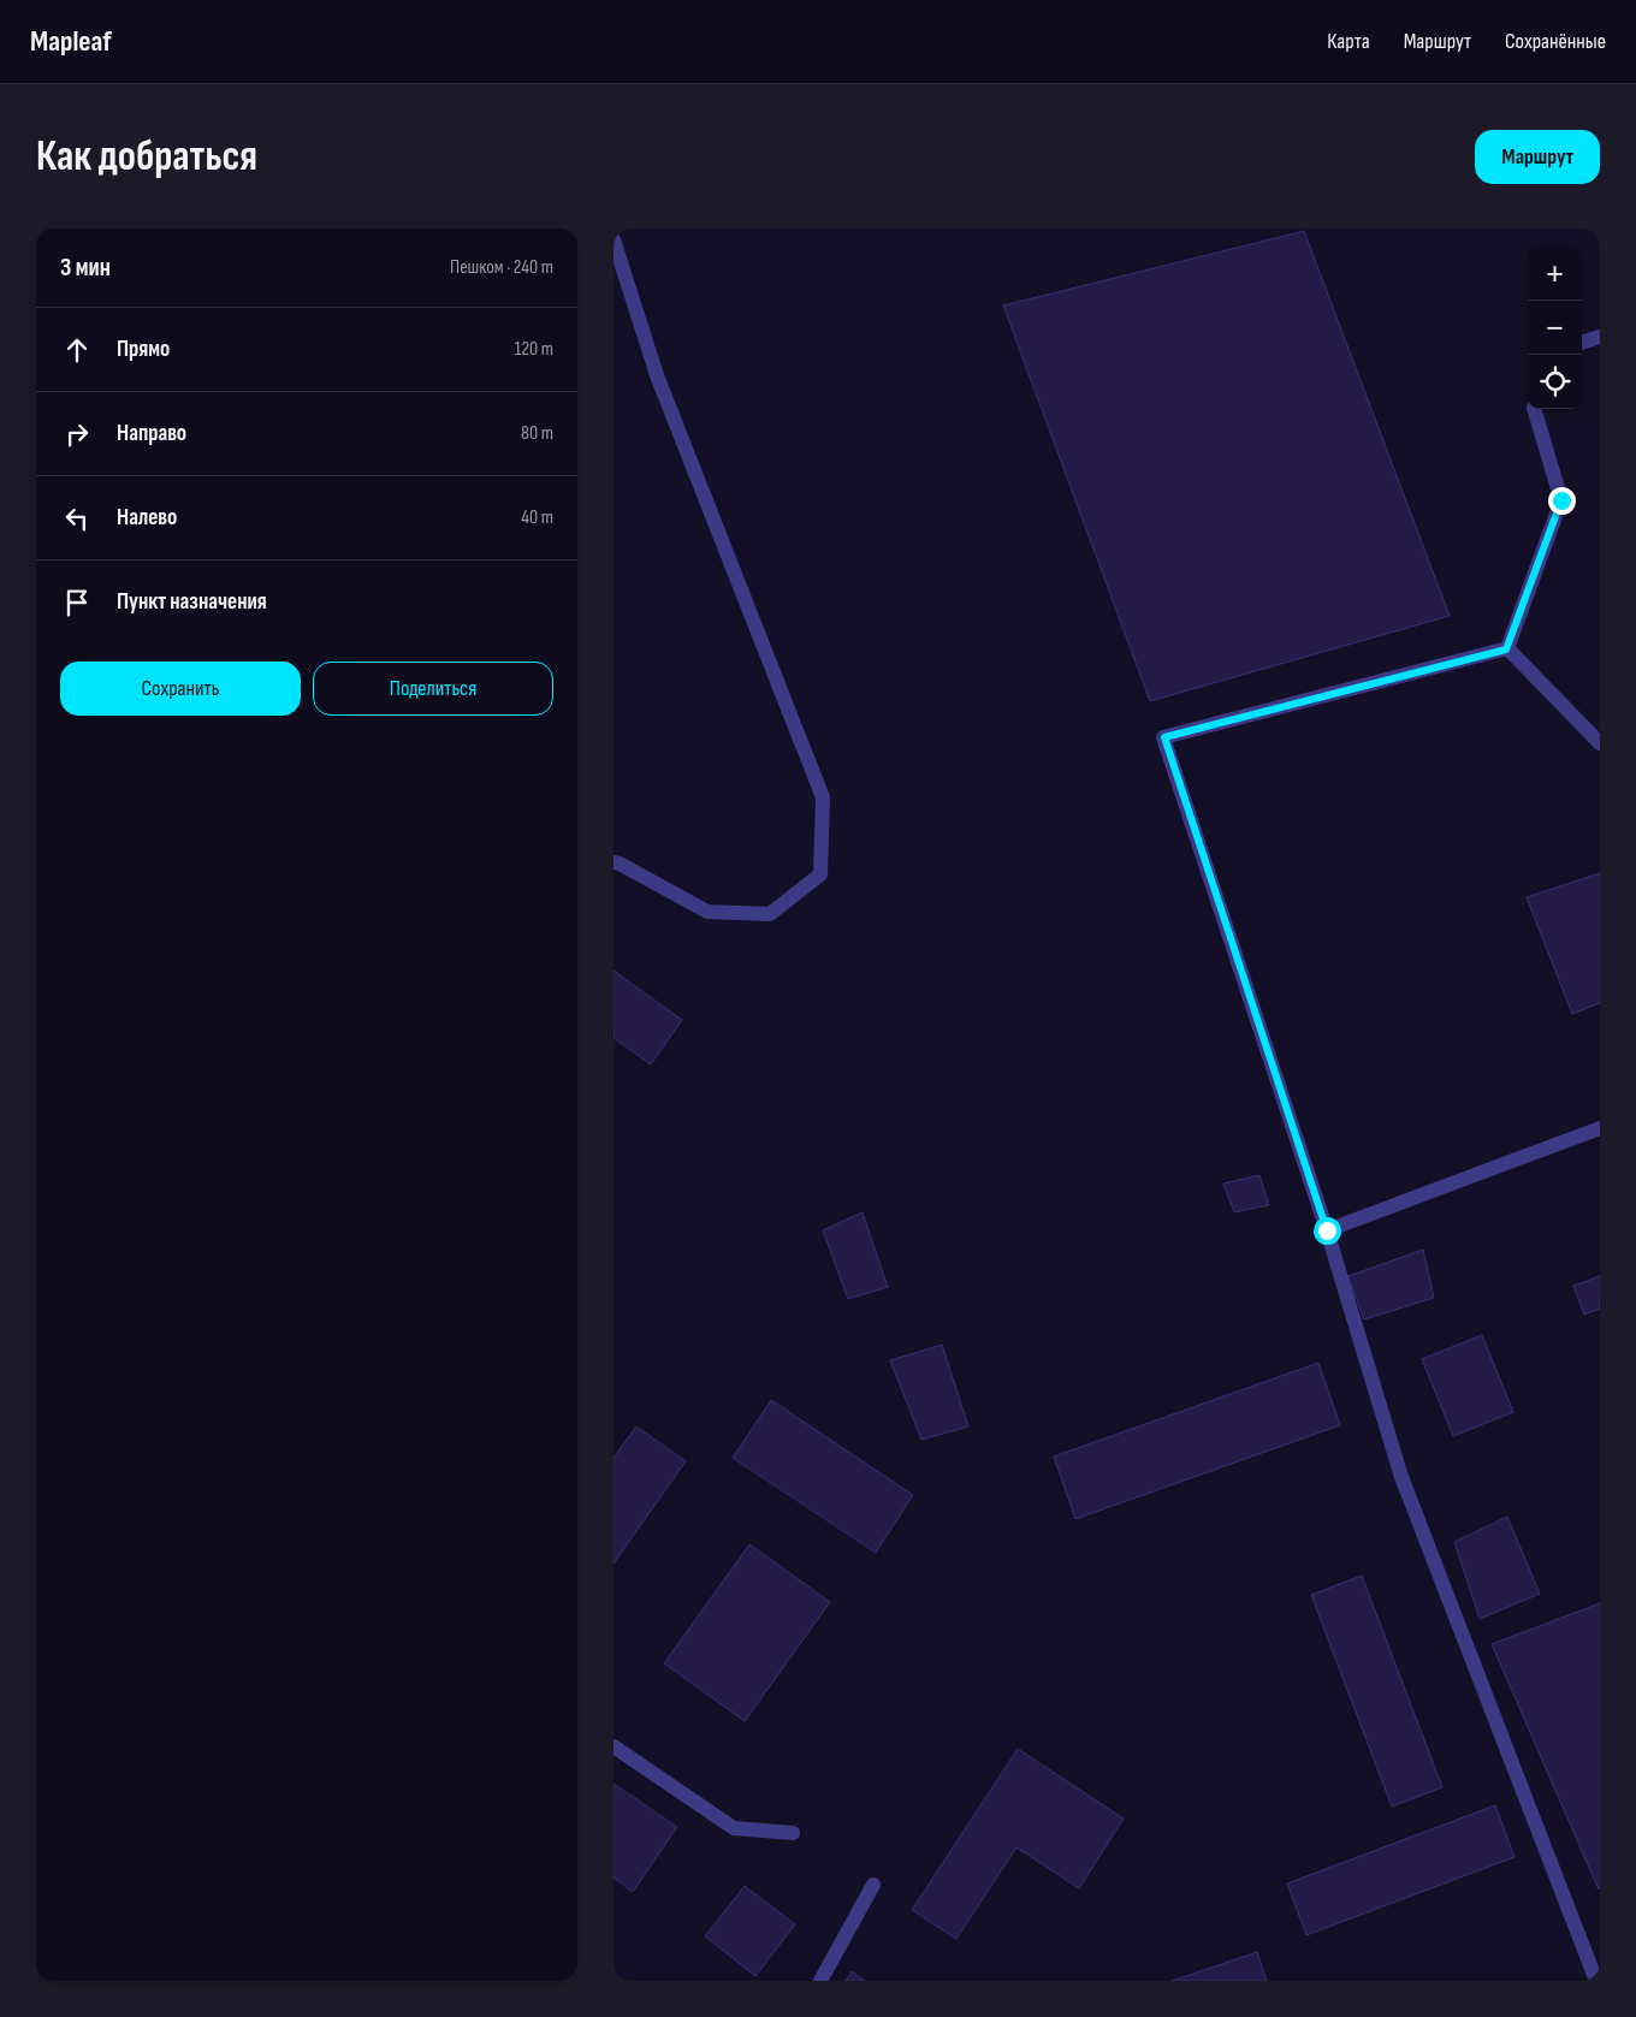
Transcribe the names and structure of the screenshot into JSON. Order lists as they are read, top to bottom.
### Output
{
  "page": {
    "header": "Mapleaf",
    "nav": ["Карта", "Маршрут", "Сохранённые"],
    "buttons": [
      "Маршрут",
      ["Сохранить", "Поделиться"]
    ],
    "title": "Как добраться",
    "heading": ["3 мин", "Пешком · 240 m"],
    "map_buttons": ["+", "−"],
    "list": [
      ["Прямо", "120 m"],
      ["Направо", "80 m"],
      ["Налево", "40 m"],
      "Пункт назначения"
    ]
  }
}
